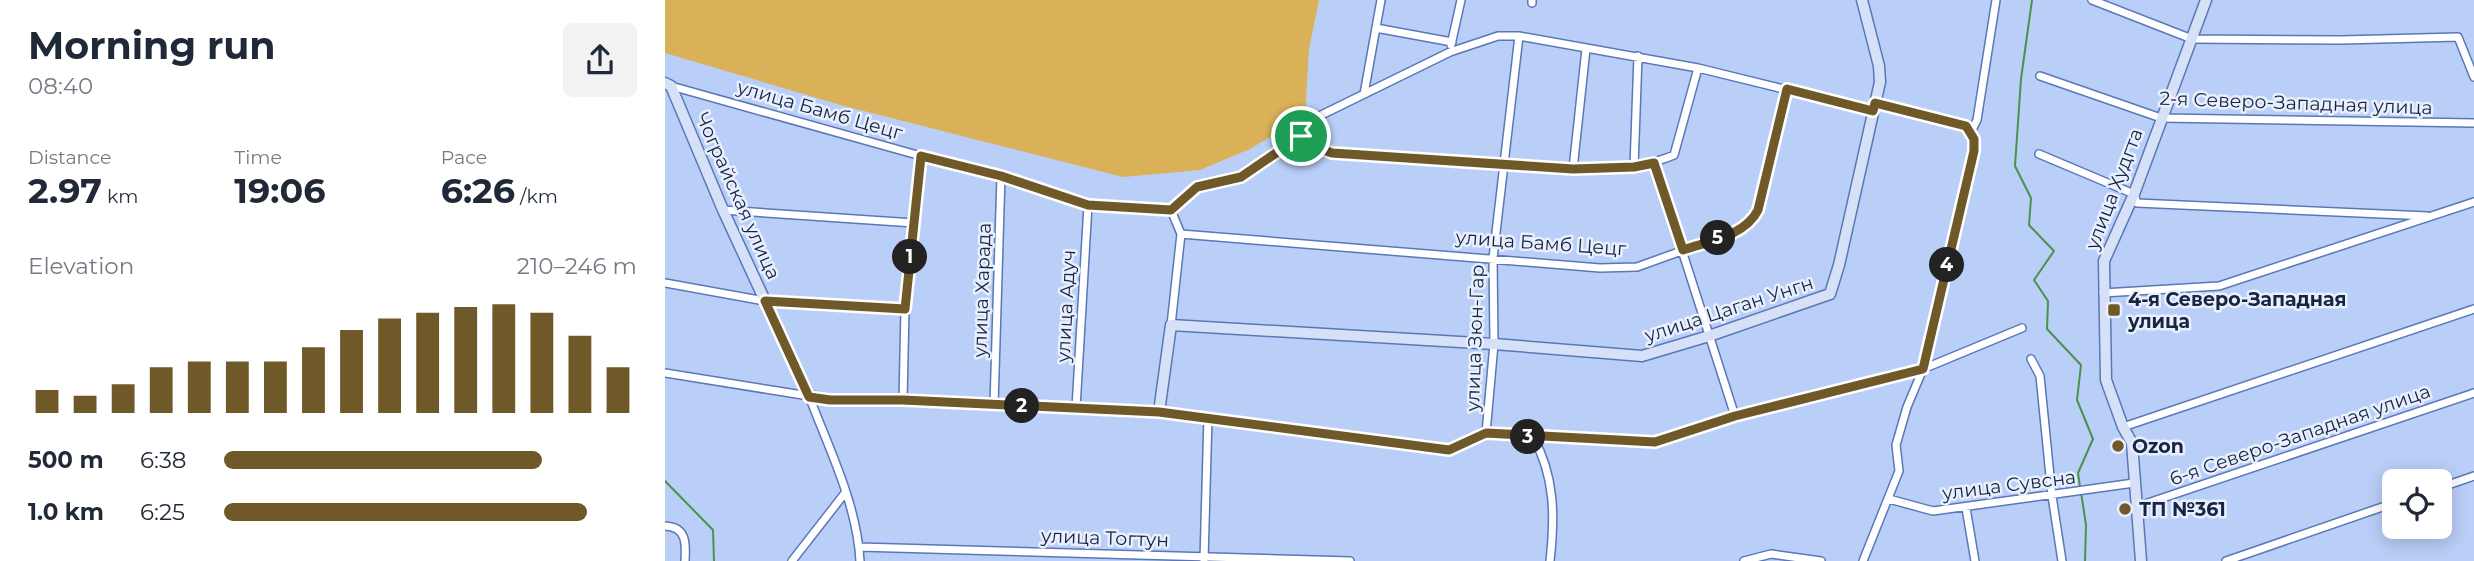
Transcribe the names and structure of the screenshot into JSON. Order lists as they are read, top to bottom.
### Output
{
  "streets": {
    "street": [
      "2-я Северо-Западная улица",
      "улица Бамб Цецг",
      "улица Худгта",
      "Чограйская улица",
      "улица Харада",
      "улица Адуч",
      "улица Цаган Унгн",
      "улица Зюн-Гар",
      "6-я Северо-Западная улица",
      "улица Сувсна",
      "улица Тогтун"
    ]
  },
  "crossings": [
    ["2-я Северо-Западная улица", "улица Худгта"],
    ["улица Бамб Цецг", "Чограйская улица"],
    ["улица Бамб Цецг", "улица Харада"],
    ["улица Бамб Цецг", "улица Адуч"],
    ["улица Бамб Цецг", "улица Зюн-Гар"],
    ["улица Худгта", "6-я Северо-Западная улица"],
    ["улица Худгта", "улица Сувсна"],
    ["улица Цаган Унгн", "улица Зюн-Гар"]
  ],
  "places": {
    "transit": ["4-я Северо-Западная улица"],
    "other": ["Ozon", "ТП №361"]
  },
  "page": {
    "heading": ["Morning run", "08:40"],
    "stats": [
      ["Distance", "2.97 km"],
      ["Time", "19:06"],
      ["Pace", "6:26 /km"]
    ],
    "pins": [
      "5",
      "1",
      "4",
      "2",
      "3"
    ],
    "chart": ["Elevation", "210–246 m"],
    "list": [
      {
        "name": "500 m",
        "note": "6:38"
      },
      {
        "name": "1.0 km",
        "note": "6:25"
      }
    ]
  }
}
